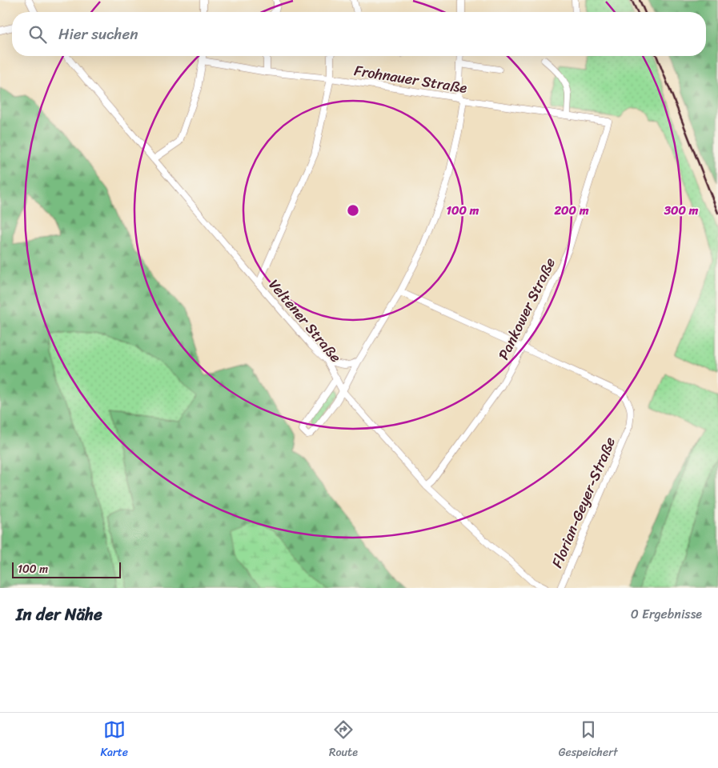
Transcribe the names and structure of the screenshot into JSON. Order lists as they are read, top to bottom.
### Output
{
  "streets": {
    "street": [
      "Frohnauer Straße",
      "Pankower Straße",
      "Veltener Straße",
      "Florian-Geyer-Straße"
    ]
  },
  "crossings": [
    ["Frohnauer Straße", "Pankower Straße"],
    ["Pankower Straße", "Veltener Straße"],
    ["Pankower Straße", "Florian-Geyer-Straße"]
  ],
  "scale_bar": "100 m",
  "page": {
    "search": "Hier suchen",
    "scale": "100 m",
    "heading": ["In der Nähe", "0 Ergebnisse"],
    "nav": ["Karte", "Route", "Gespeichert"]
  },
  "rings": ["100 m", "200 m", "300 m"]
}
